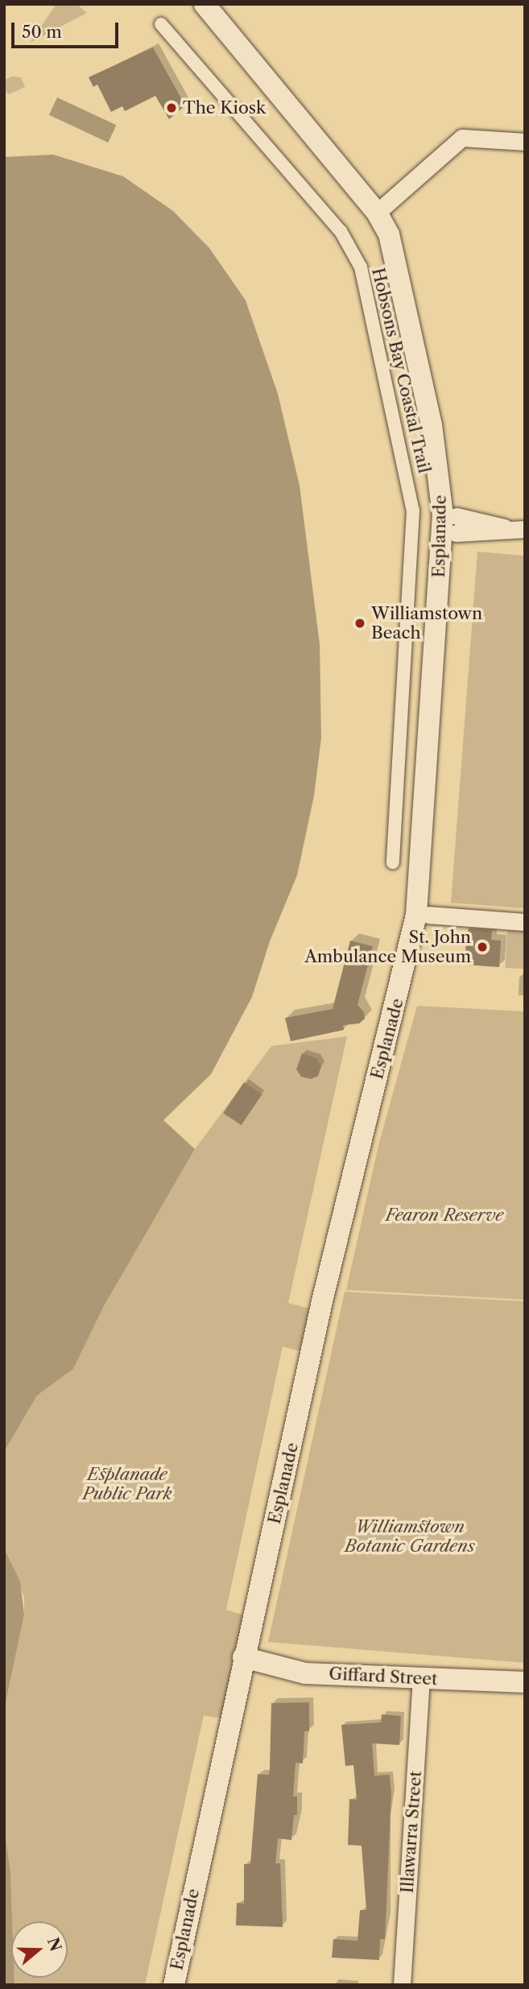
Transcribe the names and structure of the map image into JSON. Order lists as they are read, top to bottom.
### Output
{
  "streets": {
    "street": [
      "Hobsons Bay Coastal Trail",
      "Esplanade",
      "Giffard Street",
      "Illawarra Street"
    ]
  },
  "crossings": [
    ["Esplanade", "Giffard Street"],
    ["Giffard Street", "Illawarra Street"]
  ],
  "parks": ["Fearon Reserve", "Esplanade Public Park", "Williamstown Botanic Gardens"],
  "places": ["The Kiosk", "Williamstown Beach", "St. John Ambulance Museum"],
  "scale_bar": "50 m",
  "north": "right"
}
